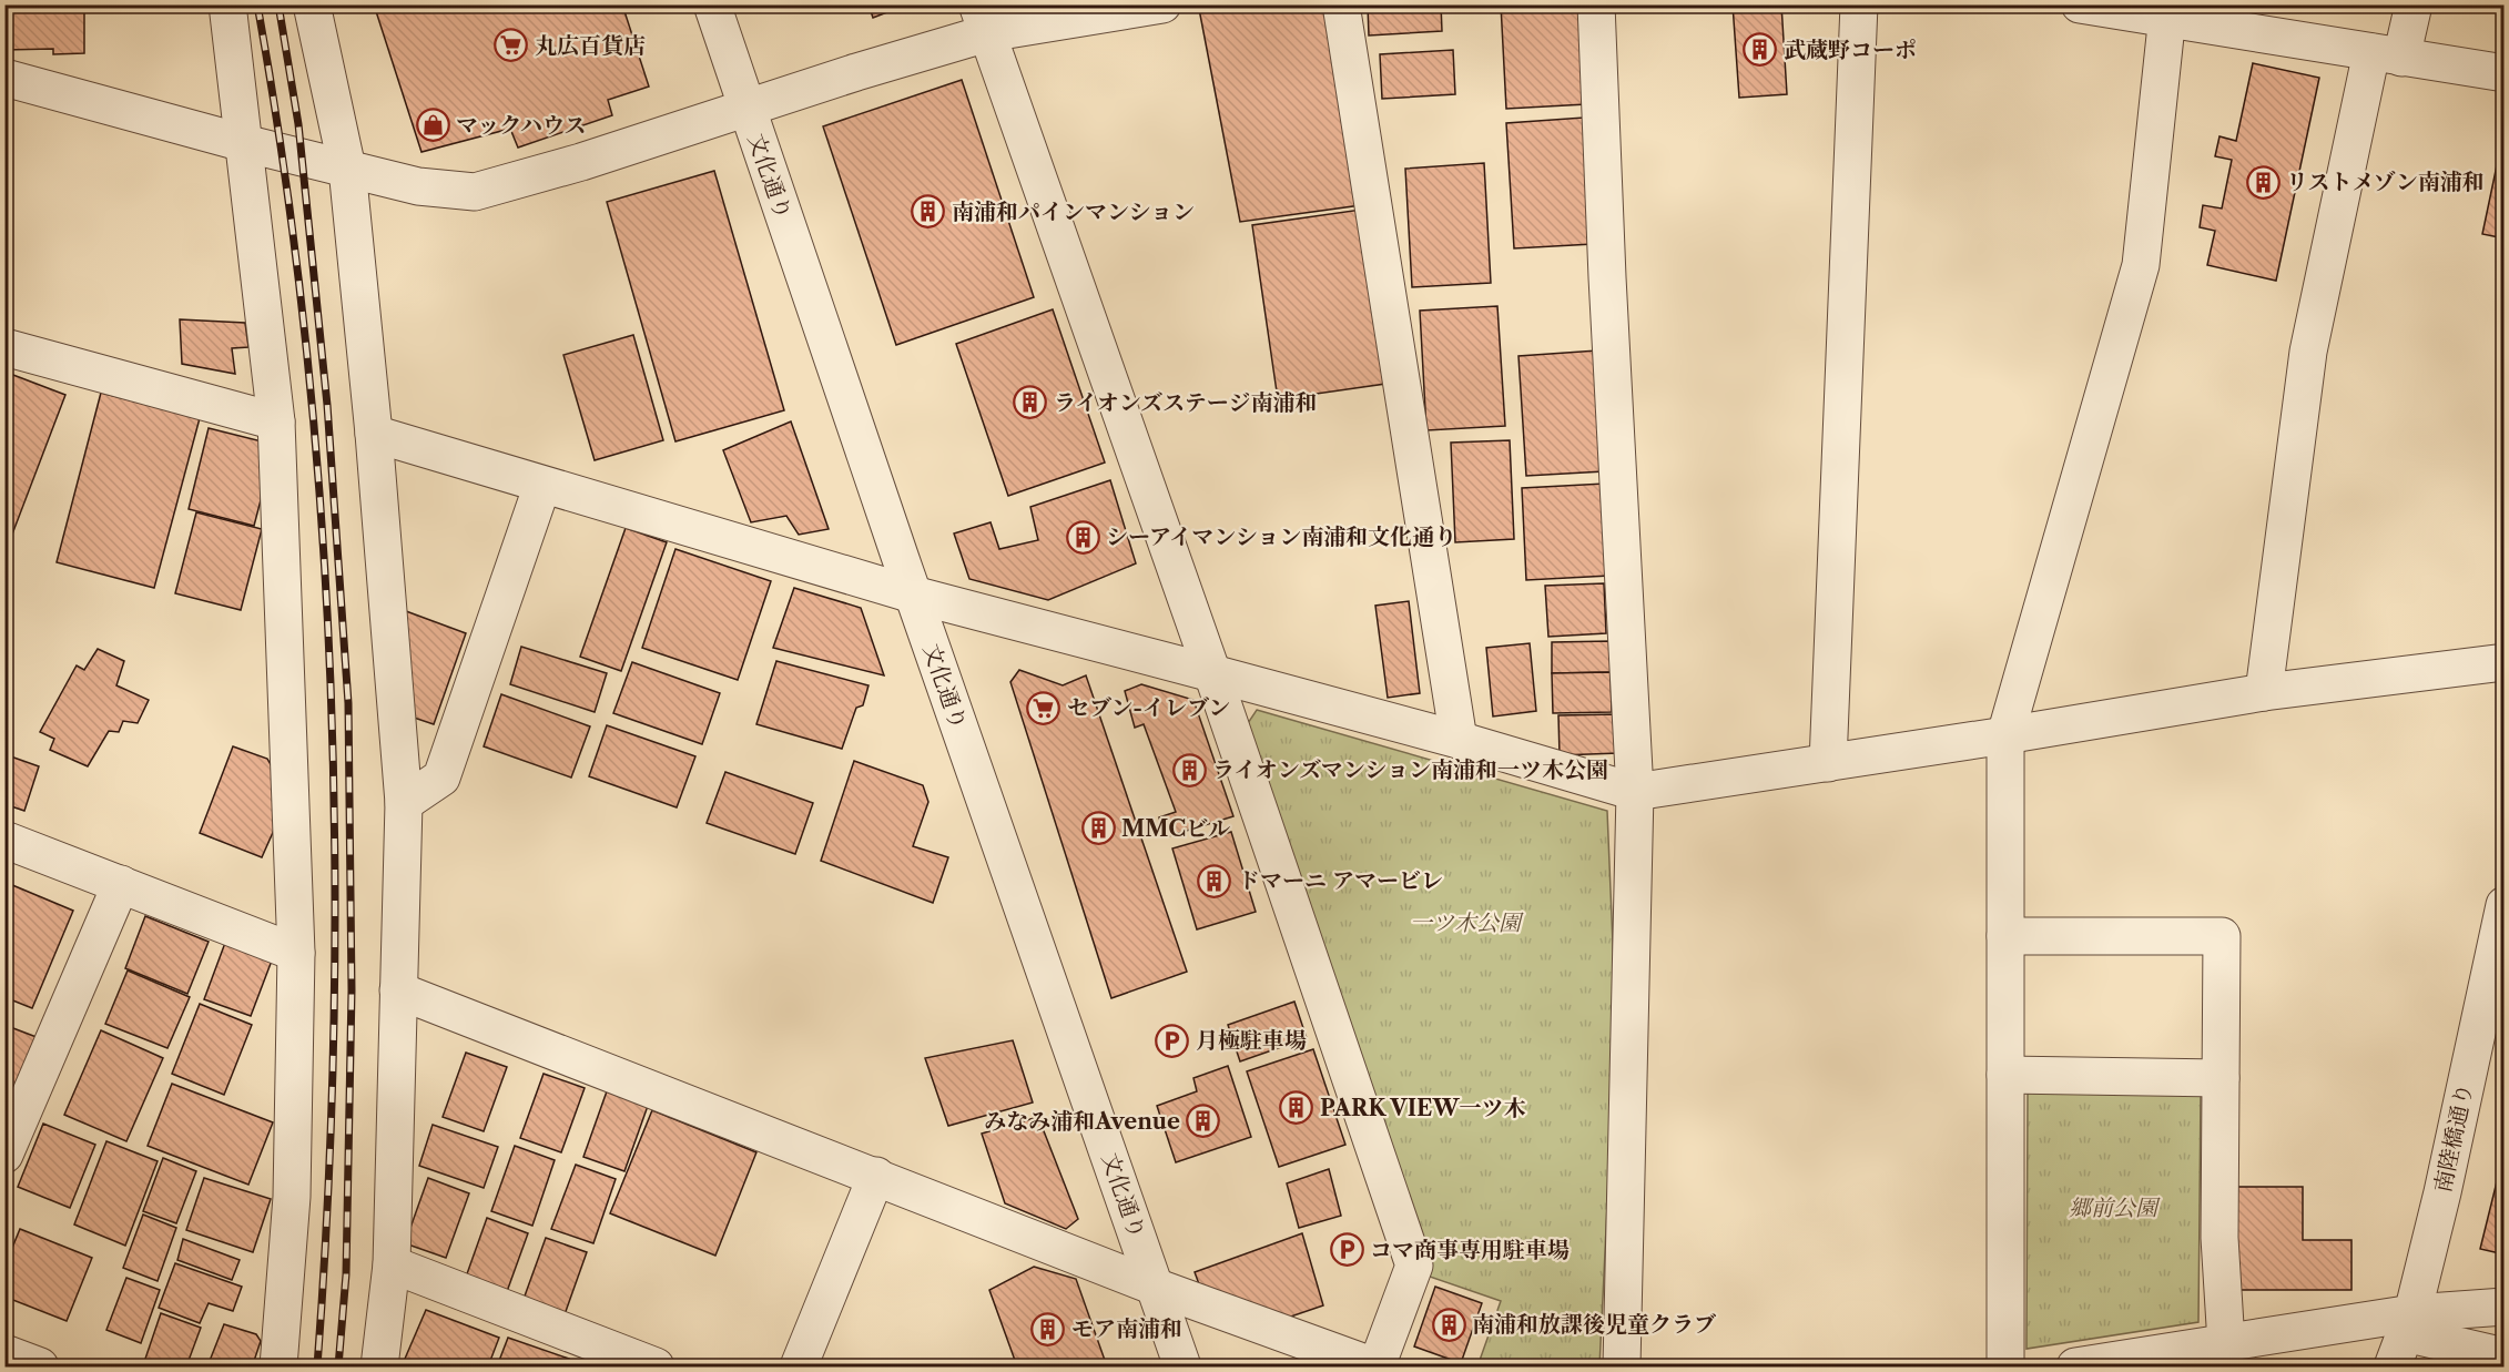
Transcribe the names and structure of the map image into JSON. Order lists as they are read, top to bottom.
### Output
{
  "streets": {
    "street": ["文化通り", "南陸橋通り"]
  },
  "parks": ["一ツ木公園", "郷前公園"],
  "places": {
    "supermarket": ["丸広百貨店", "セブン-イレブン"],
    "building": [
      "武蔵野コーポ",
      "リストメゾン南浦和",
      "南浦和パインマンション",
      "ライオンズステージ南浦和",
      "シーアイマンション南浦和文化通り",
      "ライオンズマンション南浦和一ツ木公園",
      "MMCビル",
      "ドマーニ アマービレ",
      "PARK VIEW一ツ木",
      "みなみ浦和Avenue",
      "南浦和放課後児童クラブ",
      "モア南浦和"
    ],
    "shop": ["マックハウス"],
    "parking": ["月極駐車場", "コマ商事専用駐車場"]
  }
}
